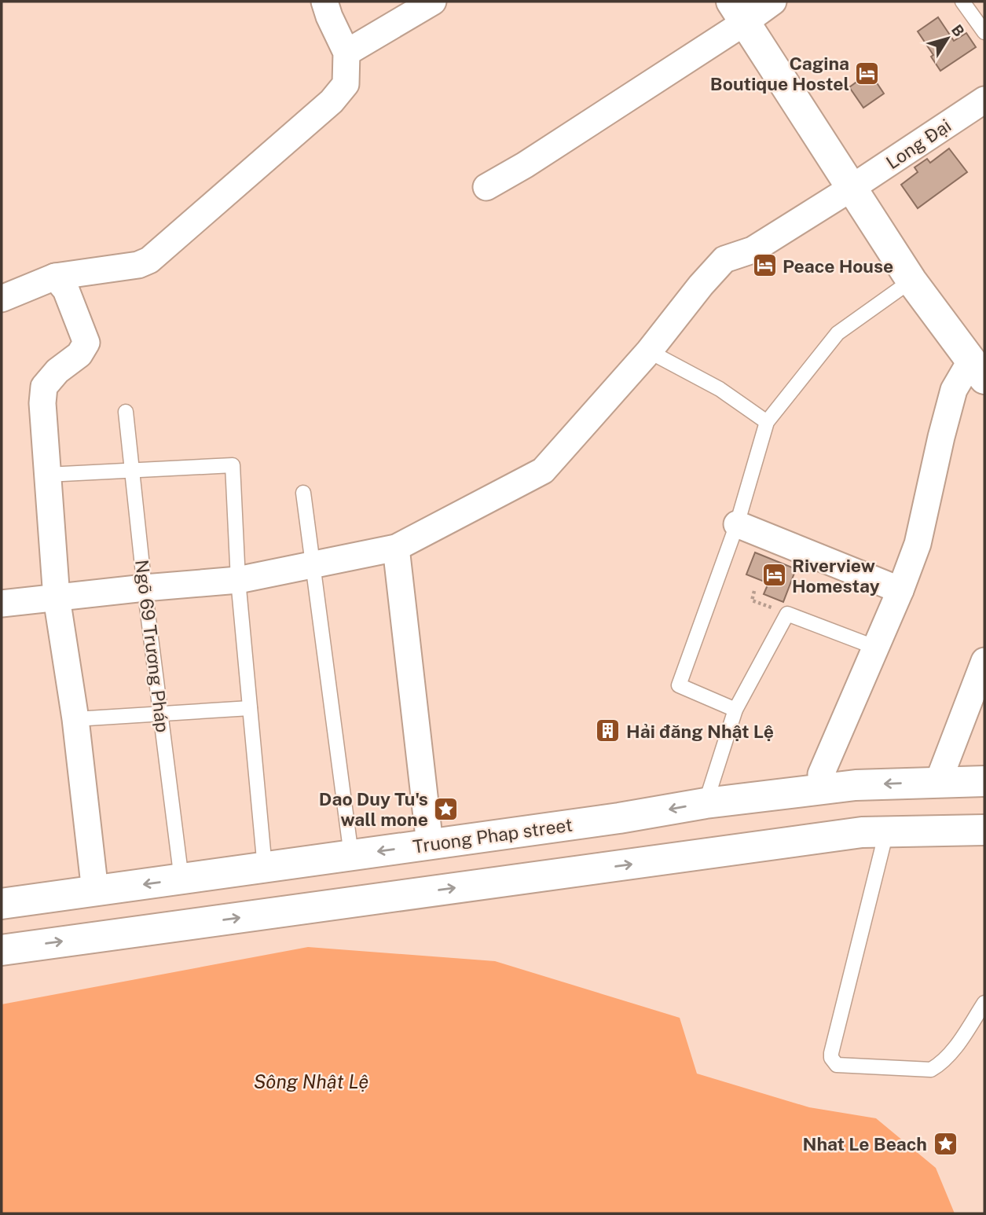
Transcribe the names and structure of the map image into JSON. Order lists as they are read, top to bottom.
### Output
{
  "streets": {
    "main road": ["Truong Phap street"],
    "street": ["Long Đại"],
    "lane": ["Ngõ 69 Trương Pháp"]
  },
  "crossings": [
    ["Long Đại", "Ngõ 69 Trương Pháp"],
    ["Ngõ 69 Trương Pháp", "Truong Phap street"]
  ],
  "water": ["Sông Nhật Lệ"],
  "places": {
    "hotel": ["Cagina Boutique Hostel", "Peace House", "Riverview Homestay"],
    "building": ["Hải đăng Nhật Lệ"],
    "place": ["Dao Duy Tu's wall mone", "Nhat Le Beach"]
  },
  "north": "top right"
}
